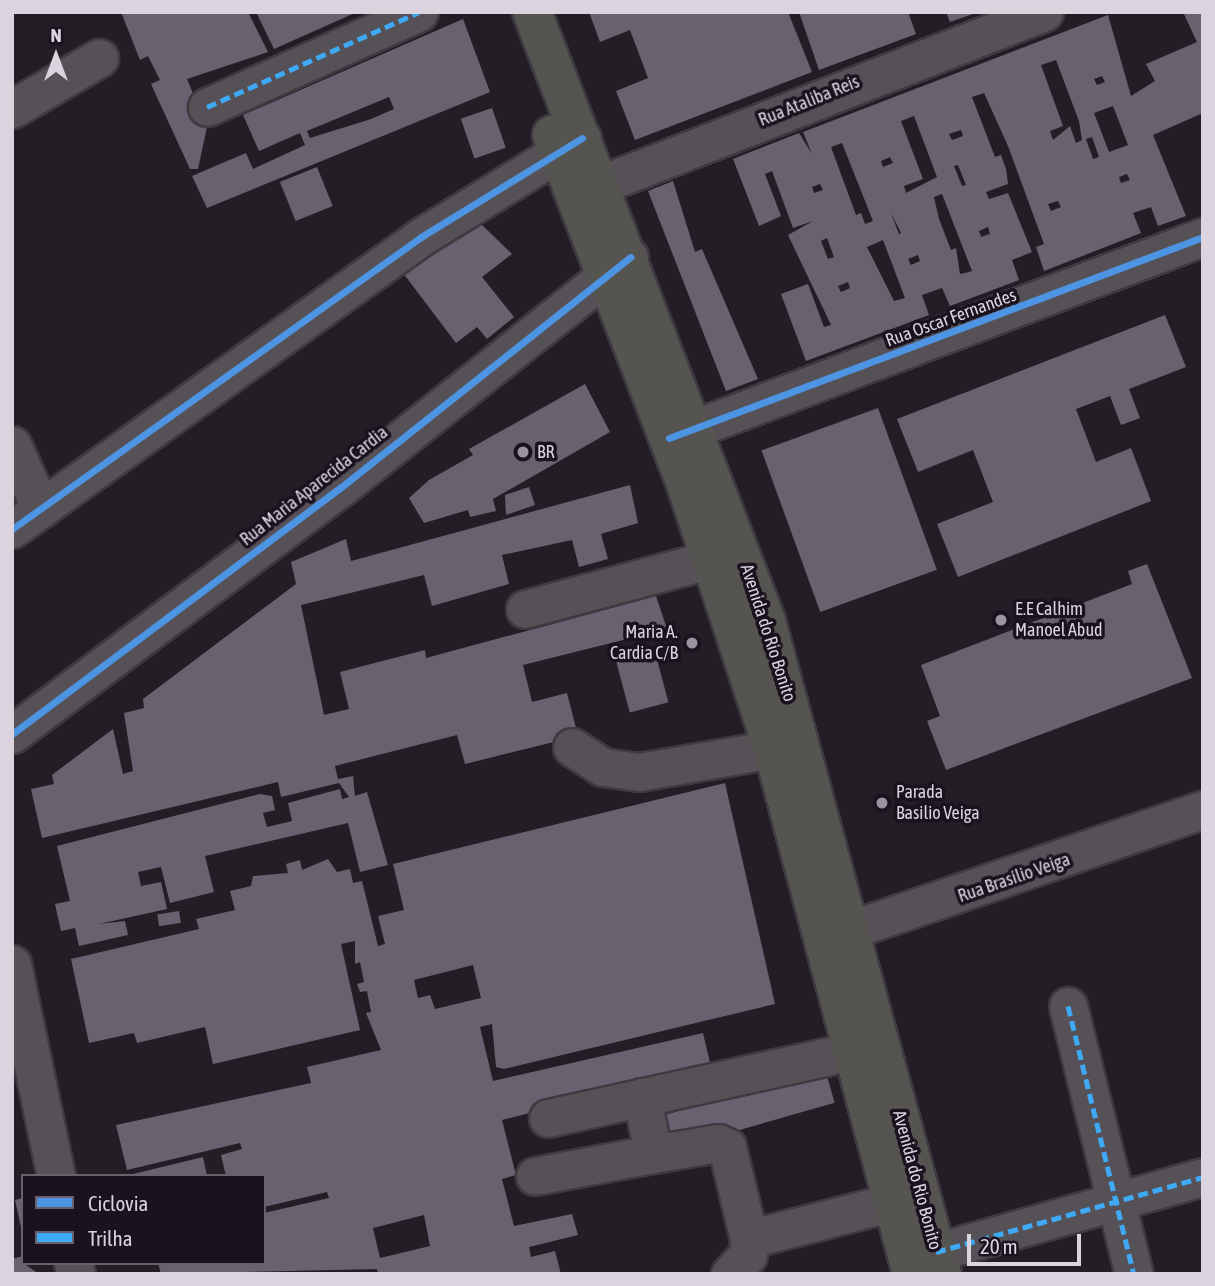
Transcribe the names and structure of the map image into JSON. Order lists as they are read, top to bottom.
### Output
{
  "streets": {
    "main road": ["Avenida do Rio Bonito"],
    "street": [
      "Rua Ataliba Reis",
      "Rua Oscar Fernandes",
      "Rua Maria Aparecida Cardia",
      "Rua Brasílio Veiga"
    ]
  },
  "crossings": [
    ["Rua Ataliba Reis", "Avenida do Rio Bonito"],
    ["Rua Oscar Fernandes", "Avenida do Rio Bonito"],
    ["Rua Maria Aparecida Cardia", "Avenida do Rio Bonito"],
    ["Avenida do Rio Bonito", "Rua Brasílio Veiga"]
  ],
  "places": [
    "BR",
    "E.E Calhim Manoel Abud",
    "Maria A. Cardia C/B",
    "Parada Basilio Veiga"
  ],
  "legend": ["Ciclovia", "Trilha"],
  "scale_bar": "20 m",
  "north": "top"
}
